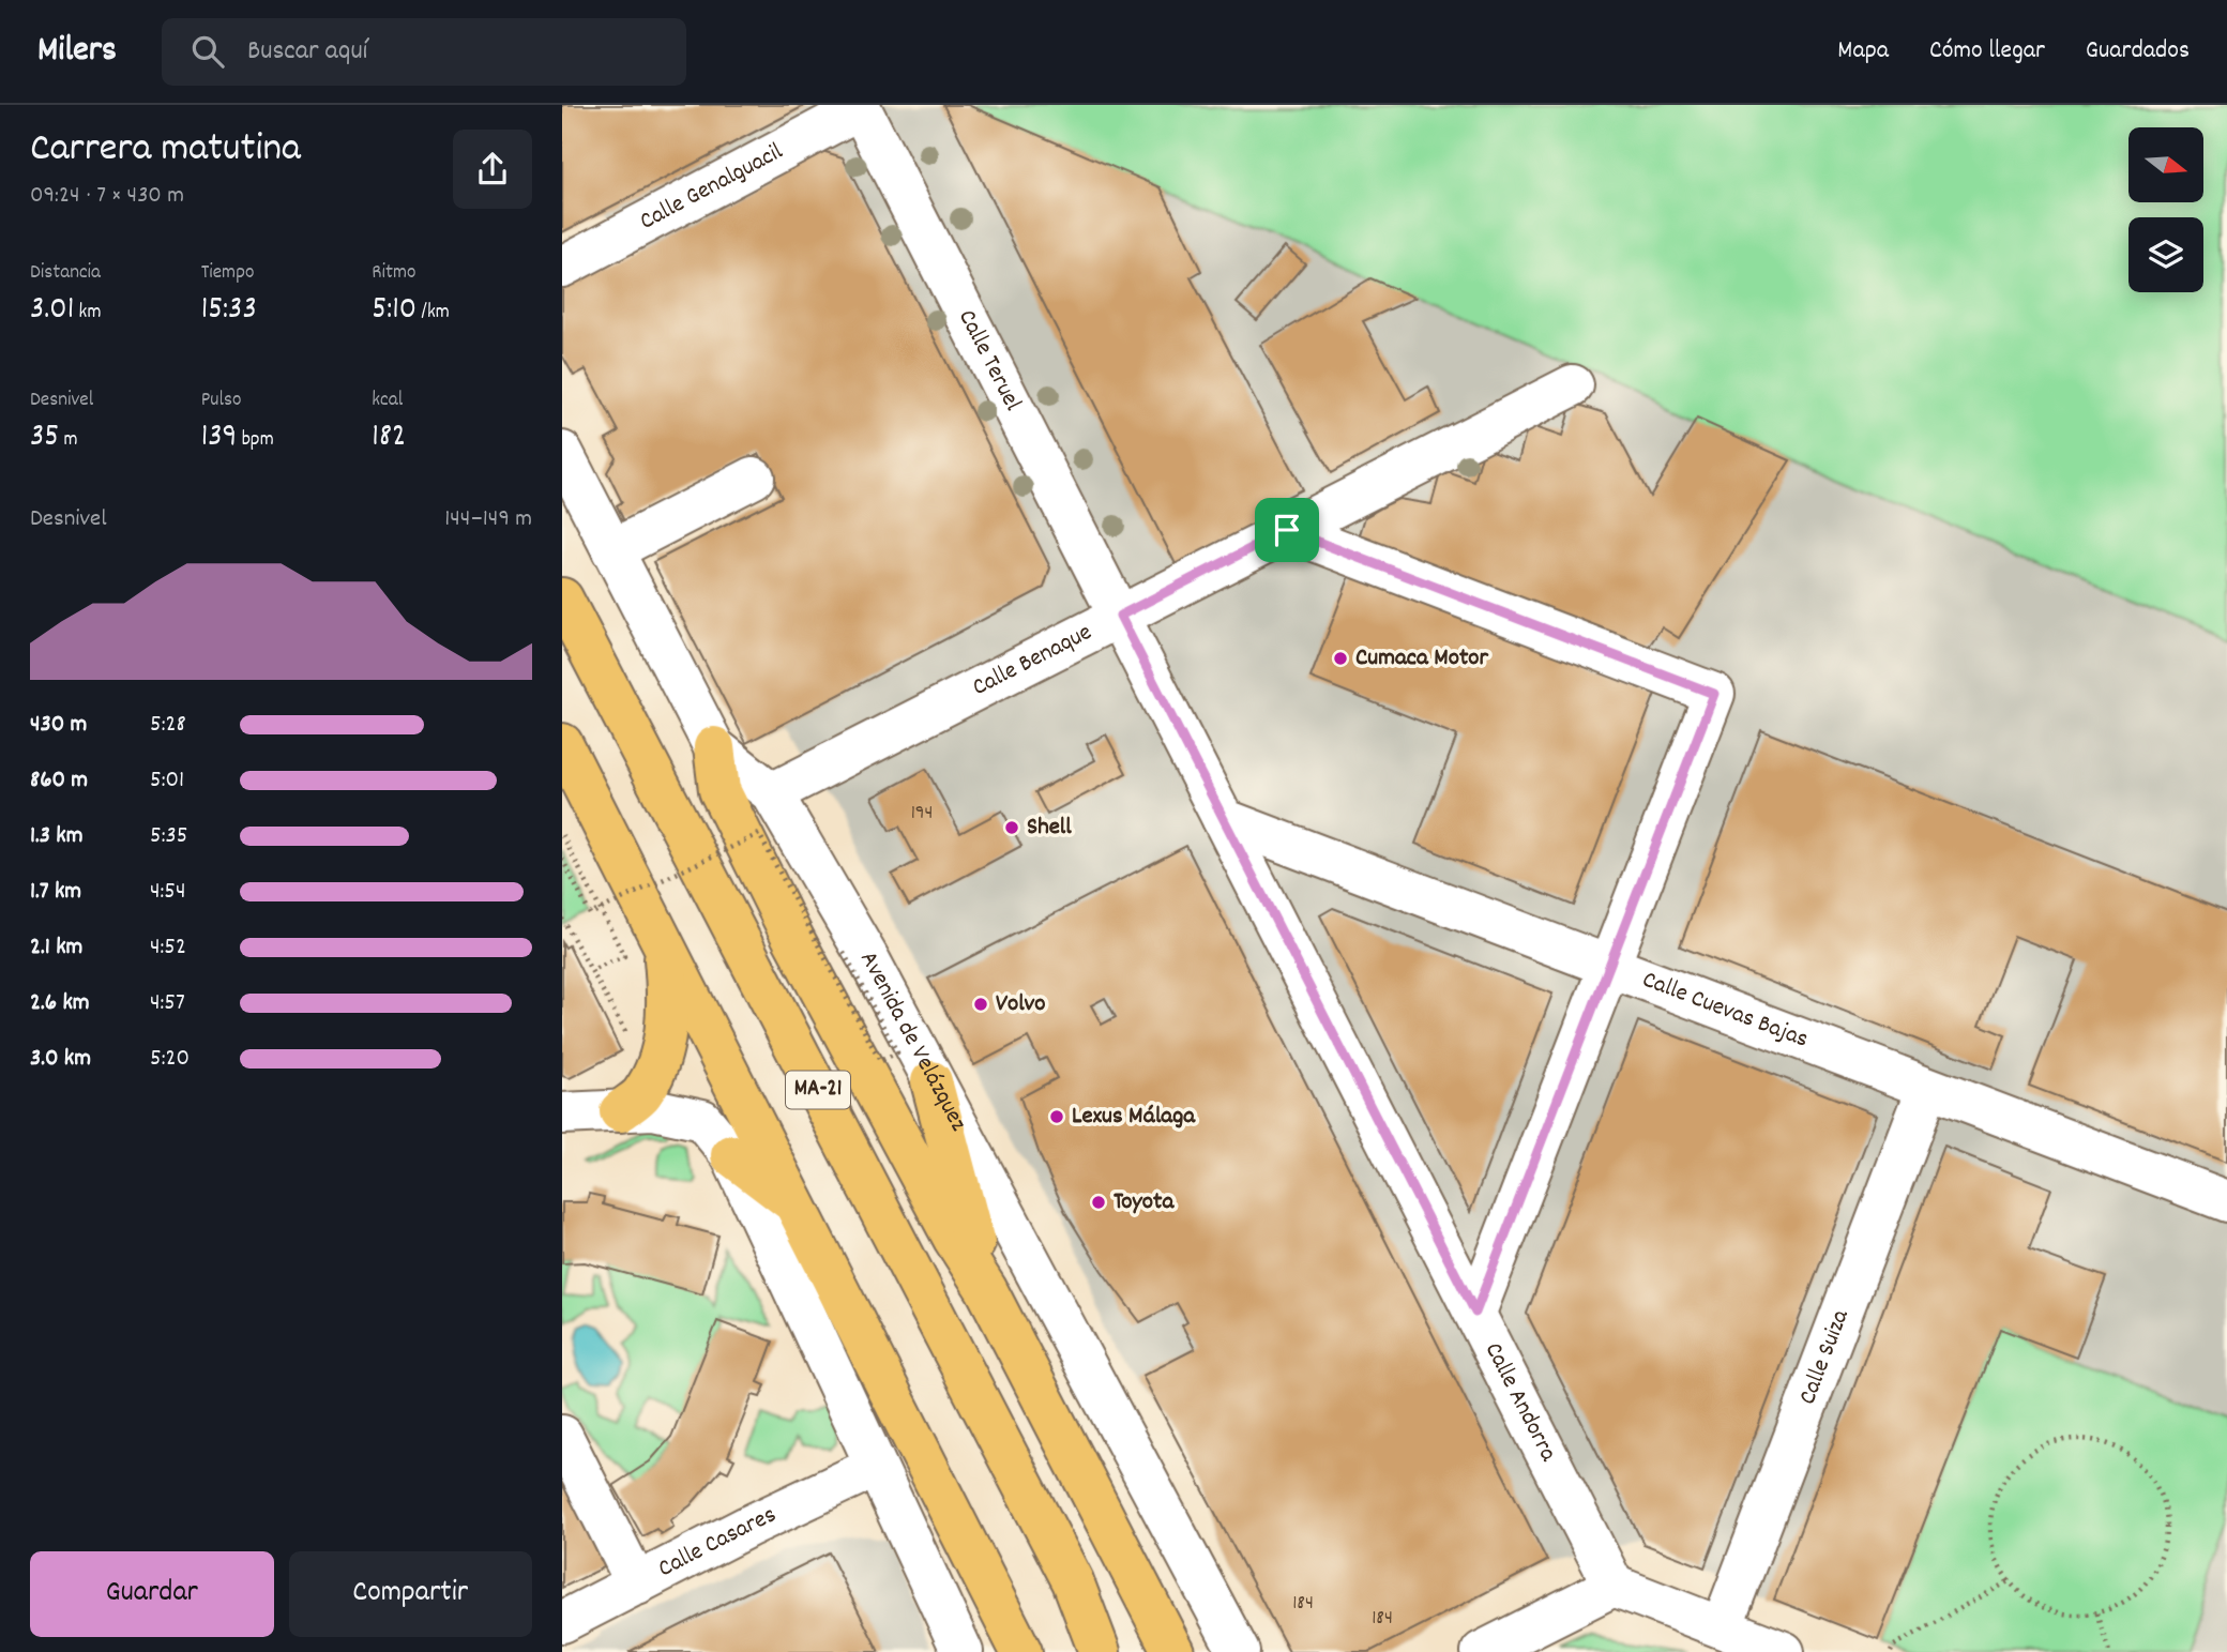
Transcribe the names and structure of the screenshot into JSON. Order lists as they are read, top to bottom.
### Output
{
  "streets": {
    "highway": ["MA-21"],
    "street": [
      "Calle Genalguacil",
      "Calle Teruel",
      "Calle Benaque",
      "Calle Cuevas Bajas",
      "Avenida de Velázquez",
      "Calle Suiza",
      "Calle Andorra",
      "Calle Casares"
    ]
  },
  "crossings": [
    ["Calle Genalguacil", "Calle Teruel"],
    ["Calle Teruel", "Calle Benaque"],
    ["Calle Teruel", "Calle Andorra"],
    ["Calle Benaque", "Avenida de Velázquez"],
    ["Calle Benaque", "Calle Andorra"],
    ["Calle Cuevas Bajas", "Calle Suiza"],
    ["Calle Cuevas Bajas", "Calle Andorra"]
  ],
  "places": [
    "Cumaca Motor",
    "Shell",
    "Volvo",
    "Lexus Málaga",
    "Toyota"
  ],
  "house_numbers": ["194", "184", "184"],
  "north": "right",
  "page": {
    "header": "Milers",
    "search": "Buscar aquí",
    "nav": ["Mapa", "Cómo llegar", "Guardados"],
    "heading": ["Carrera matutina", "09:24 · 7 × 430 m"],
    "stats": [
      ["Distancia", "3.01 km"],
      ["Tiempo", "15:33"],
      ["Ritmo", "5:10 /km"],
      ["Desnivel", "35 m"],
      ["Pulso", "139 bpm"],
      ["kcal", "182"]
    ],
    "chart": ["Desnivel", "144–149 m"],
    "list": [
      {
        "name": "430 m",
        "note": "5:28"
      },
      {
        "name": "860 m",
        "note": "5:01"
      },
      {
        "name": "1.3 km",
        "note": "5:35"
      },
      {
        "name": "1.7 km",
        "note": "4:54"
      },
      {
        "name": "2.1 km",
        "note": "4:52"
      },
      {
        "name": "2.6 km",
        "note": "4:57"
      },
      {
        "name": "3.0 km",
        "note": "5:20"
      }
    ],
    "buttons": ["Guardar", "Compartir"]
  }
}
